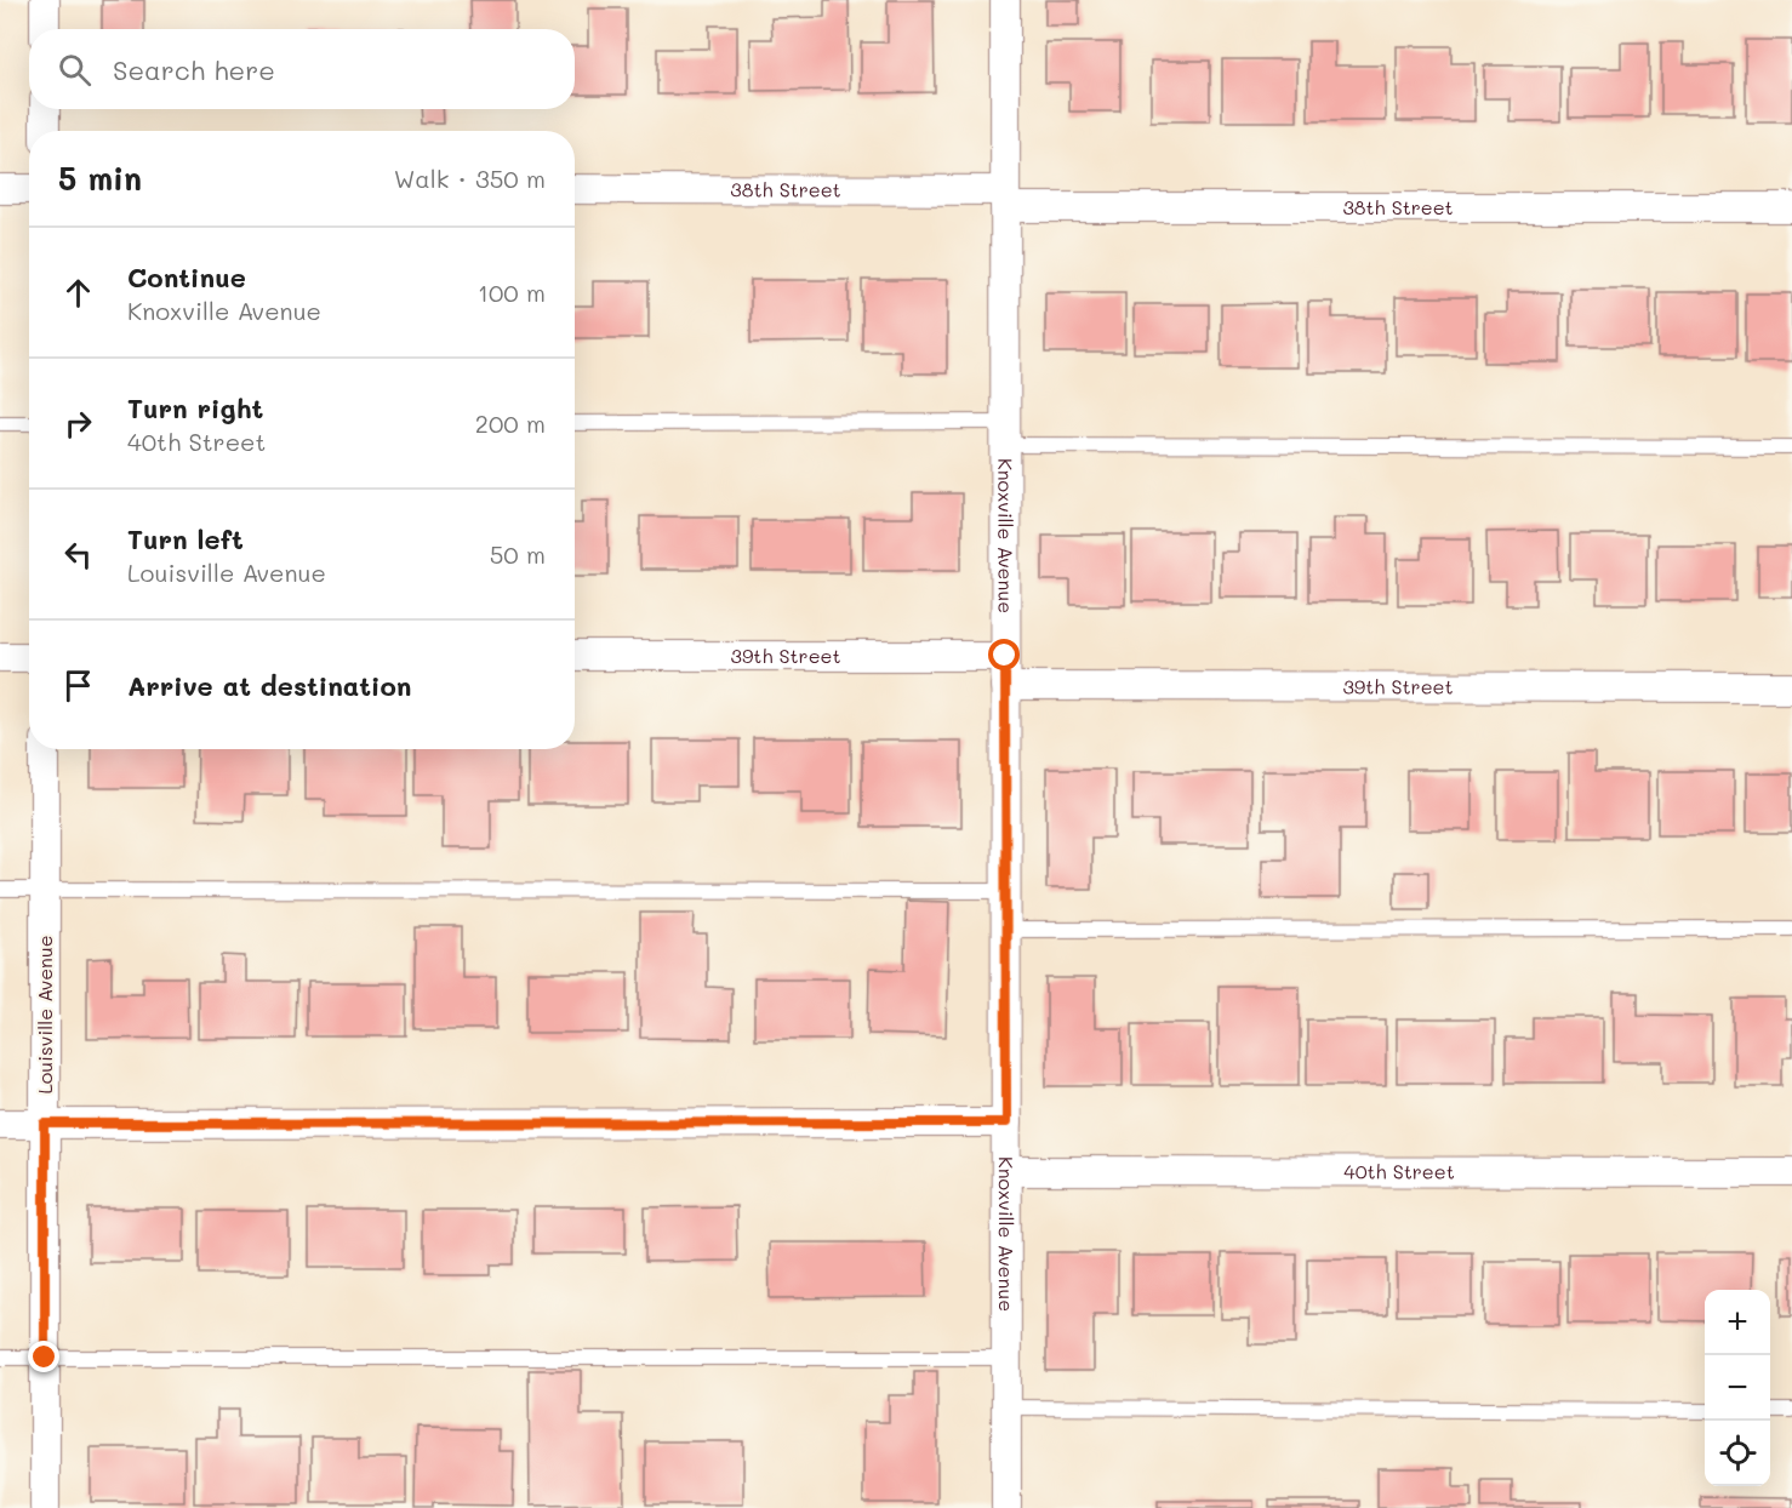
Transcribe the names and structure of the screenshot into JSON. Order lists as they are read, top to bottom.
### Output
{
  "streets": {
    "street": [
      "38th Street",
      "Knoxville Avenue",
      "39th Street",
      "Louisville Avenue",
      "40th Street"
    ]
  },
  "crossings": [
    ["38th Street", "Knoxville Avenue"],
    ["Knoxville Avenue", "39th Street"],
    ["Knoxville Avenue", "40th Street"]
  ],
  "page": {
    "search": "Search here",
    "heading": ["5 min", "Walk · 350 m"],
    "list": [
      ["Continue", "Knoxville Avenue", "100 m"],
      ["Turn right", "40th Street", "200 m"],
      ["Turn left", "Louisville Avenue", "50 m"],
      "Arrive at destination"
    ],
    "map_buttons": ["+", "−"]
  }
}
